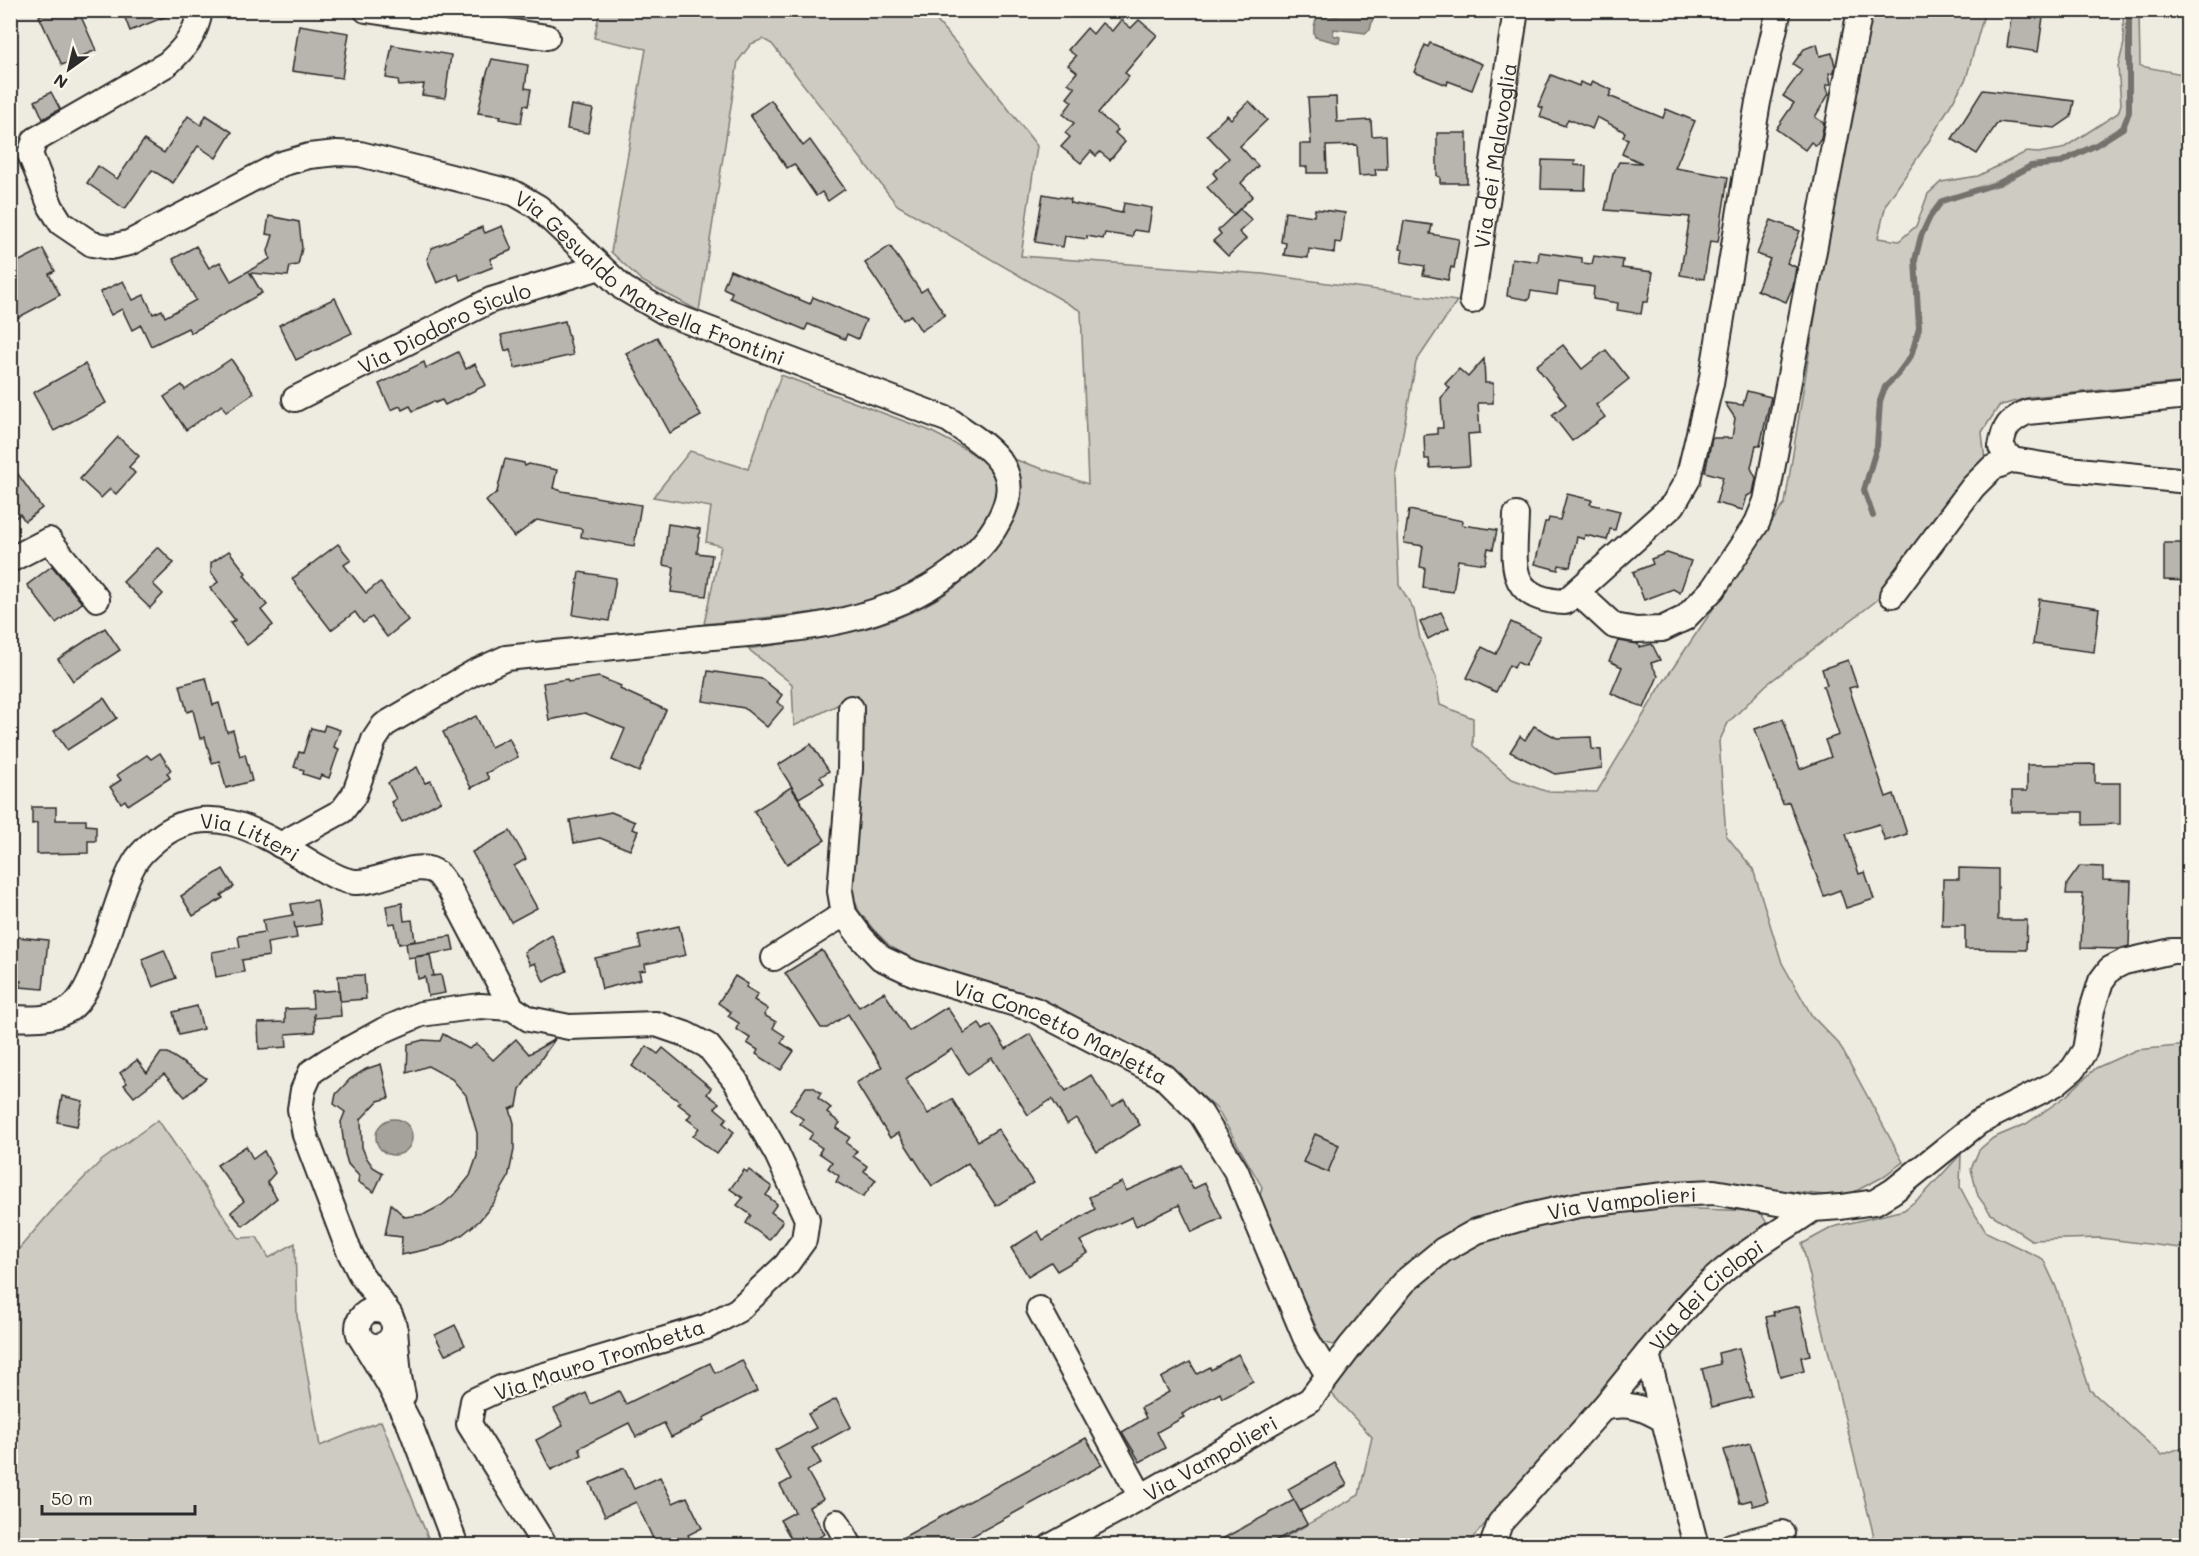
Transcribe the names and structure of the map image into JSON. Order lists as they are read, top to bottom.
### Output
{
  "streets": {
    "street": [
      "Via dei Malavoglia",
      "Via Gesualdo Manzella Frontini",
      "Via Diodoro Siculo",
      "Via Litteri",
      "Via Concetto Marletta",
      "Via Vampolieri",
      "Via dei Ciclopi",
      "Via Mauro Trombetta"
    ]
  },
  "crossings": [
    ["Via Gesualdo Manzella Frontini", "Via Diodoro Siculo"],
    ["Via Gesualdo Manzella Frontini", "Via Litteri"],
    ["Via Litteri", "Via Mauro Trombetta"],
    ["Via Concetto Marletta", "Via Vampolieri"],
    ["Via Vampolieri", "Via dei Ciclopi"]
  ],
  "scale_bar": "50 m",
  "north": "bottom left"
}
